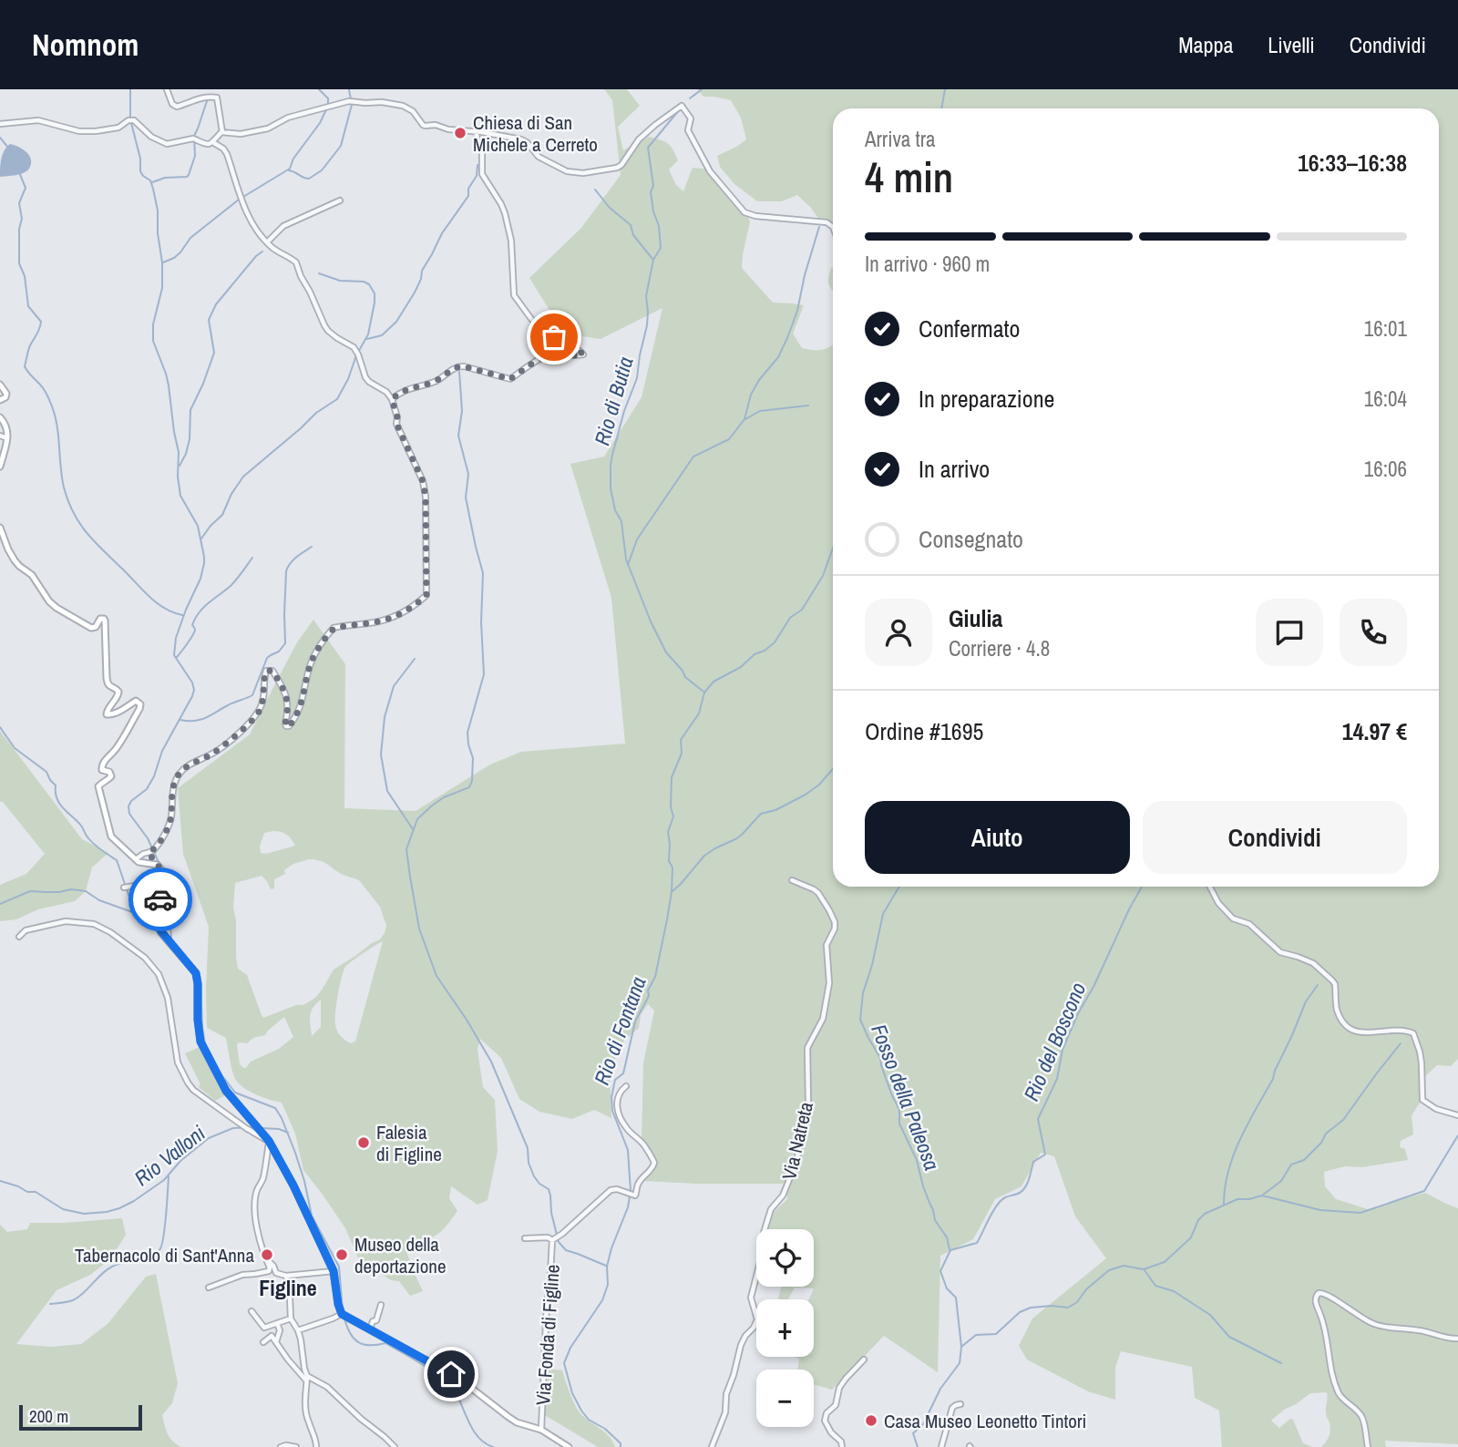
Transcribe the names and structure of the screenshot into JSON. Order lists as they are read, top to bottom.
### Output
{
  "streets": {
    "street": ["Via Natreta", "Via Fonda di Figline"]
  },
  "districts": ["Figline"],
  "water": [
    "Rio di Butia",
    "Rio di Fontana",
    "Rio del Boscono",
    "Fosso della Paleosa",
    "Rio Valloni"
  ],
  "places": [
    "Chiesa di San Michele a Cerreto",
    "Falesia di Figline",
    "Tabernacolo di Sant'Anna",
    "Museo della deportazione",
    "Casa Museo Leonetto Tintori"
  ],
  "scale_bar": "200 m",
  "page": {
    "header": "Nomnom",
    "nav": ["Mappa", "Livelli", "Condividi"],
    "heading": ["4 min", "Arriva tra", "16:33–16:38"],
    "panel": [
      "Giulia",
      "Corriere · 4.8",
      "Ordine #1695",
      "14.97 €"
    ],
    "bar": "In arrivo · 960 m",
    "list": [
      ["Confermato", "16:01"],
      ["In preparazione", "16:04"],
      ["In arrivo", "16:06"],
      "Consegnato"
    ],
    "buttons": ["Aiuto", "Condividi"],
    "map_buttons": ["+", "−"],
    "scale": "200 m"
  }
}
